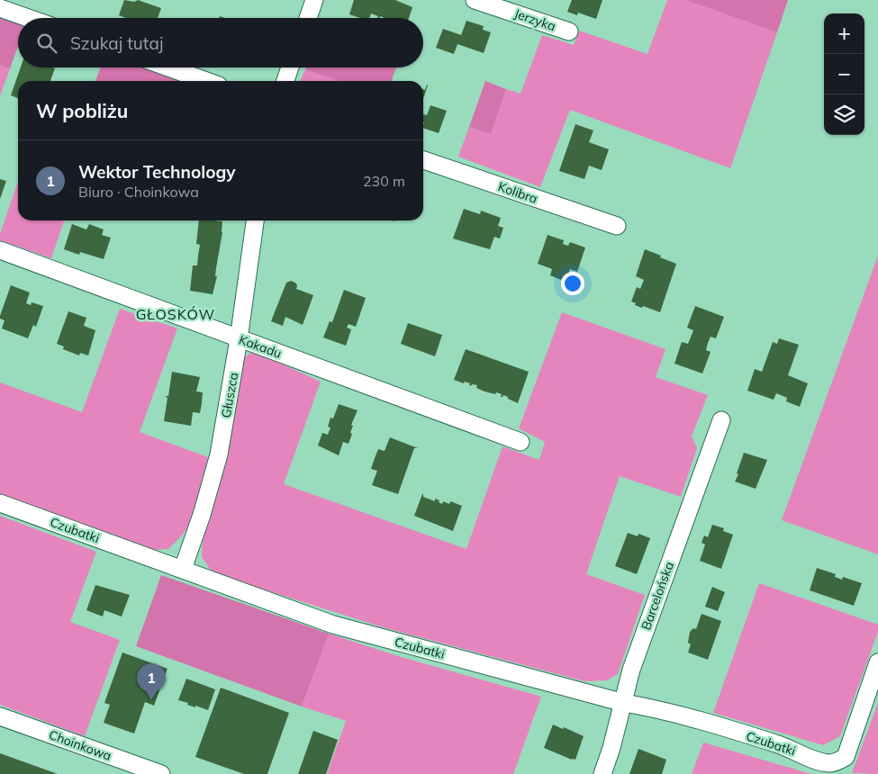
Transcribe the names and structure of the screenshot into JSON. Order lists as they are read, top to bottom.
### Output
{
  "streets": {
    "street": [
      "Jerzyka",
      "Kolibra",
      "Kakadu",
      "Głuszca",
      "Czubatki",
      "Barcelońska",
      "Choinkowa"
    ]
  },
  "crossings": [
    ["Kakadu", "Głuszca"],
    ["Głuszca", "Czubatki"],
    ["Czubatki", "Barcelońska"]
  ],
  "districts": ["GŁOSKÓW"],
  "page": {
    "map_buttons": ["+", "−"],
    "search": "Szukaj tutaj",
    "heading": "W pobliżu",
    "list": [
      {
        "mark": "1",
        "name": "Wektor Technology",
        "note": "Biuro · Choinkowa",
        "value": "230 m"
      }
    ],
    "pins": "1"
  }
}
